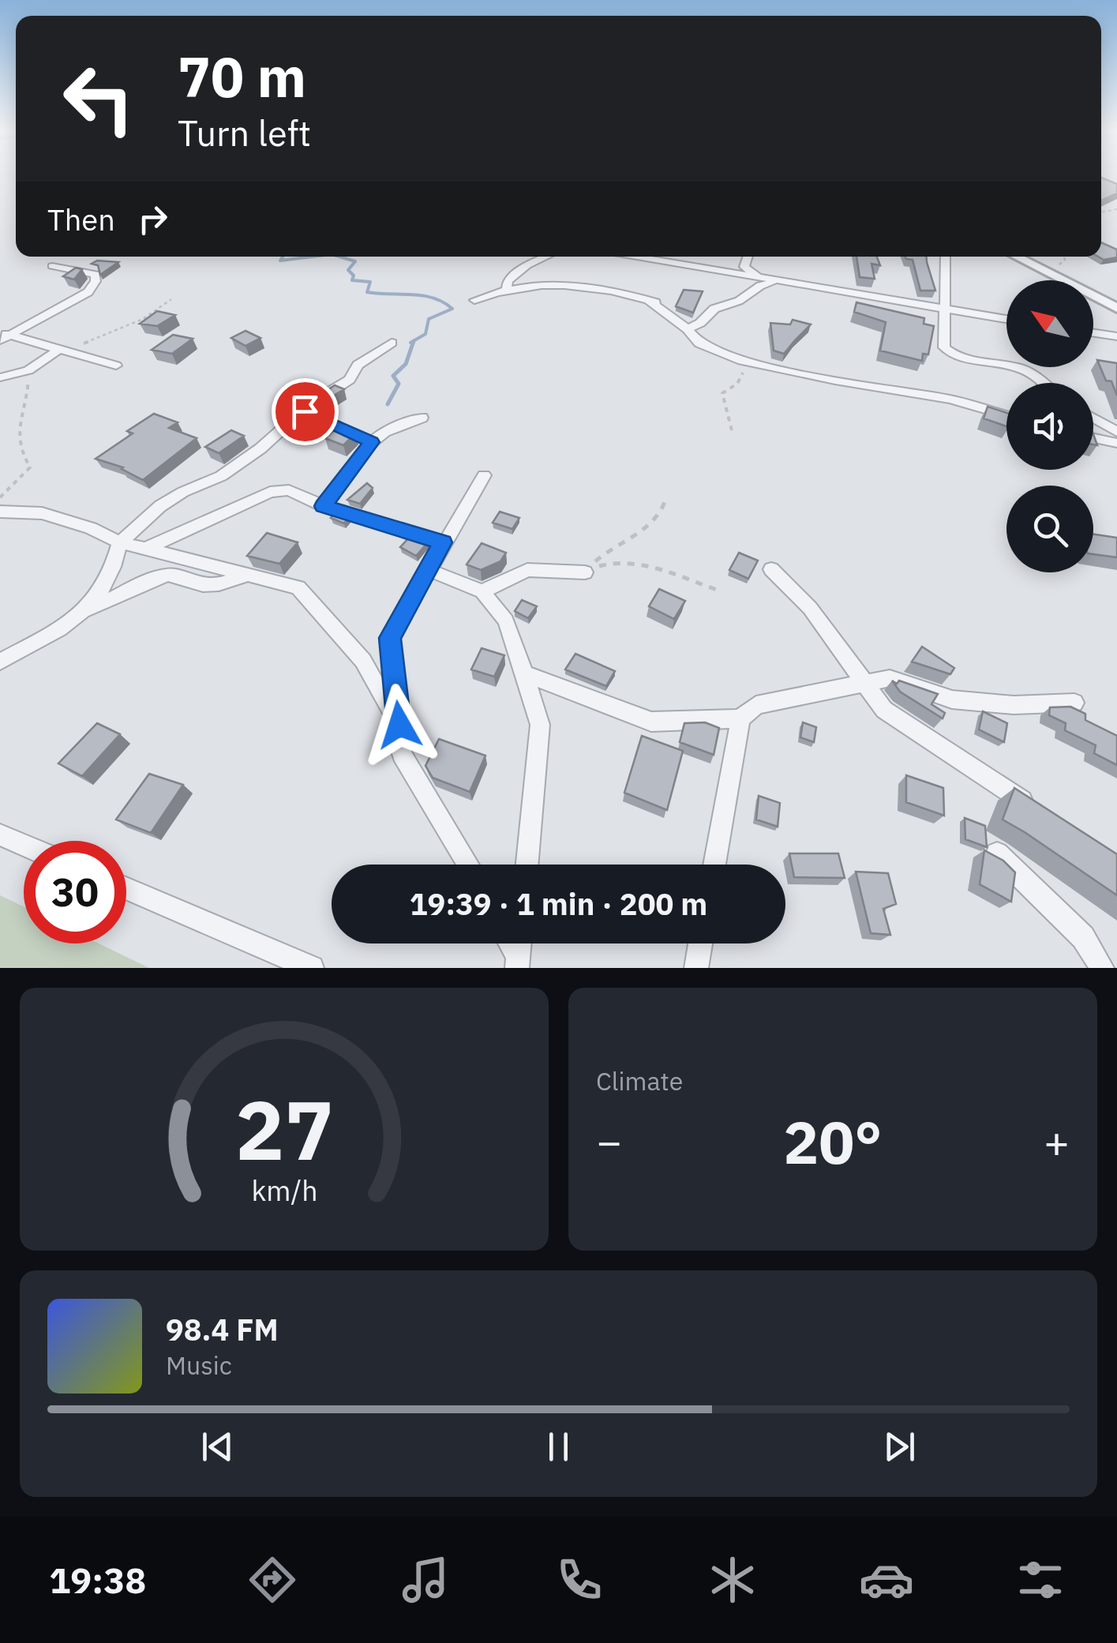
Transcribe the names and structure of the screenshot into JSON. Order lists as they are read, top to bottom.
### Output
{
  "north": "top left",
  "page": {
    "turn": ["70 m", "Turn left"],
    "then": "Then",
    "limit": "30",
    "trip": "19:39 · 1 min · 200 m",
    "tile": "Climate",
    "heat": ["−", "20°", "+"],
    "song": ["98.4 FM", "Music"],
    "tabs": "19:38",
    "gauge": ["27", "km/h"]
  }
}
